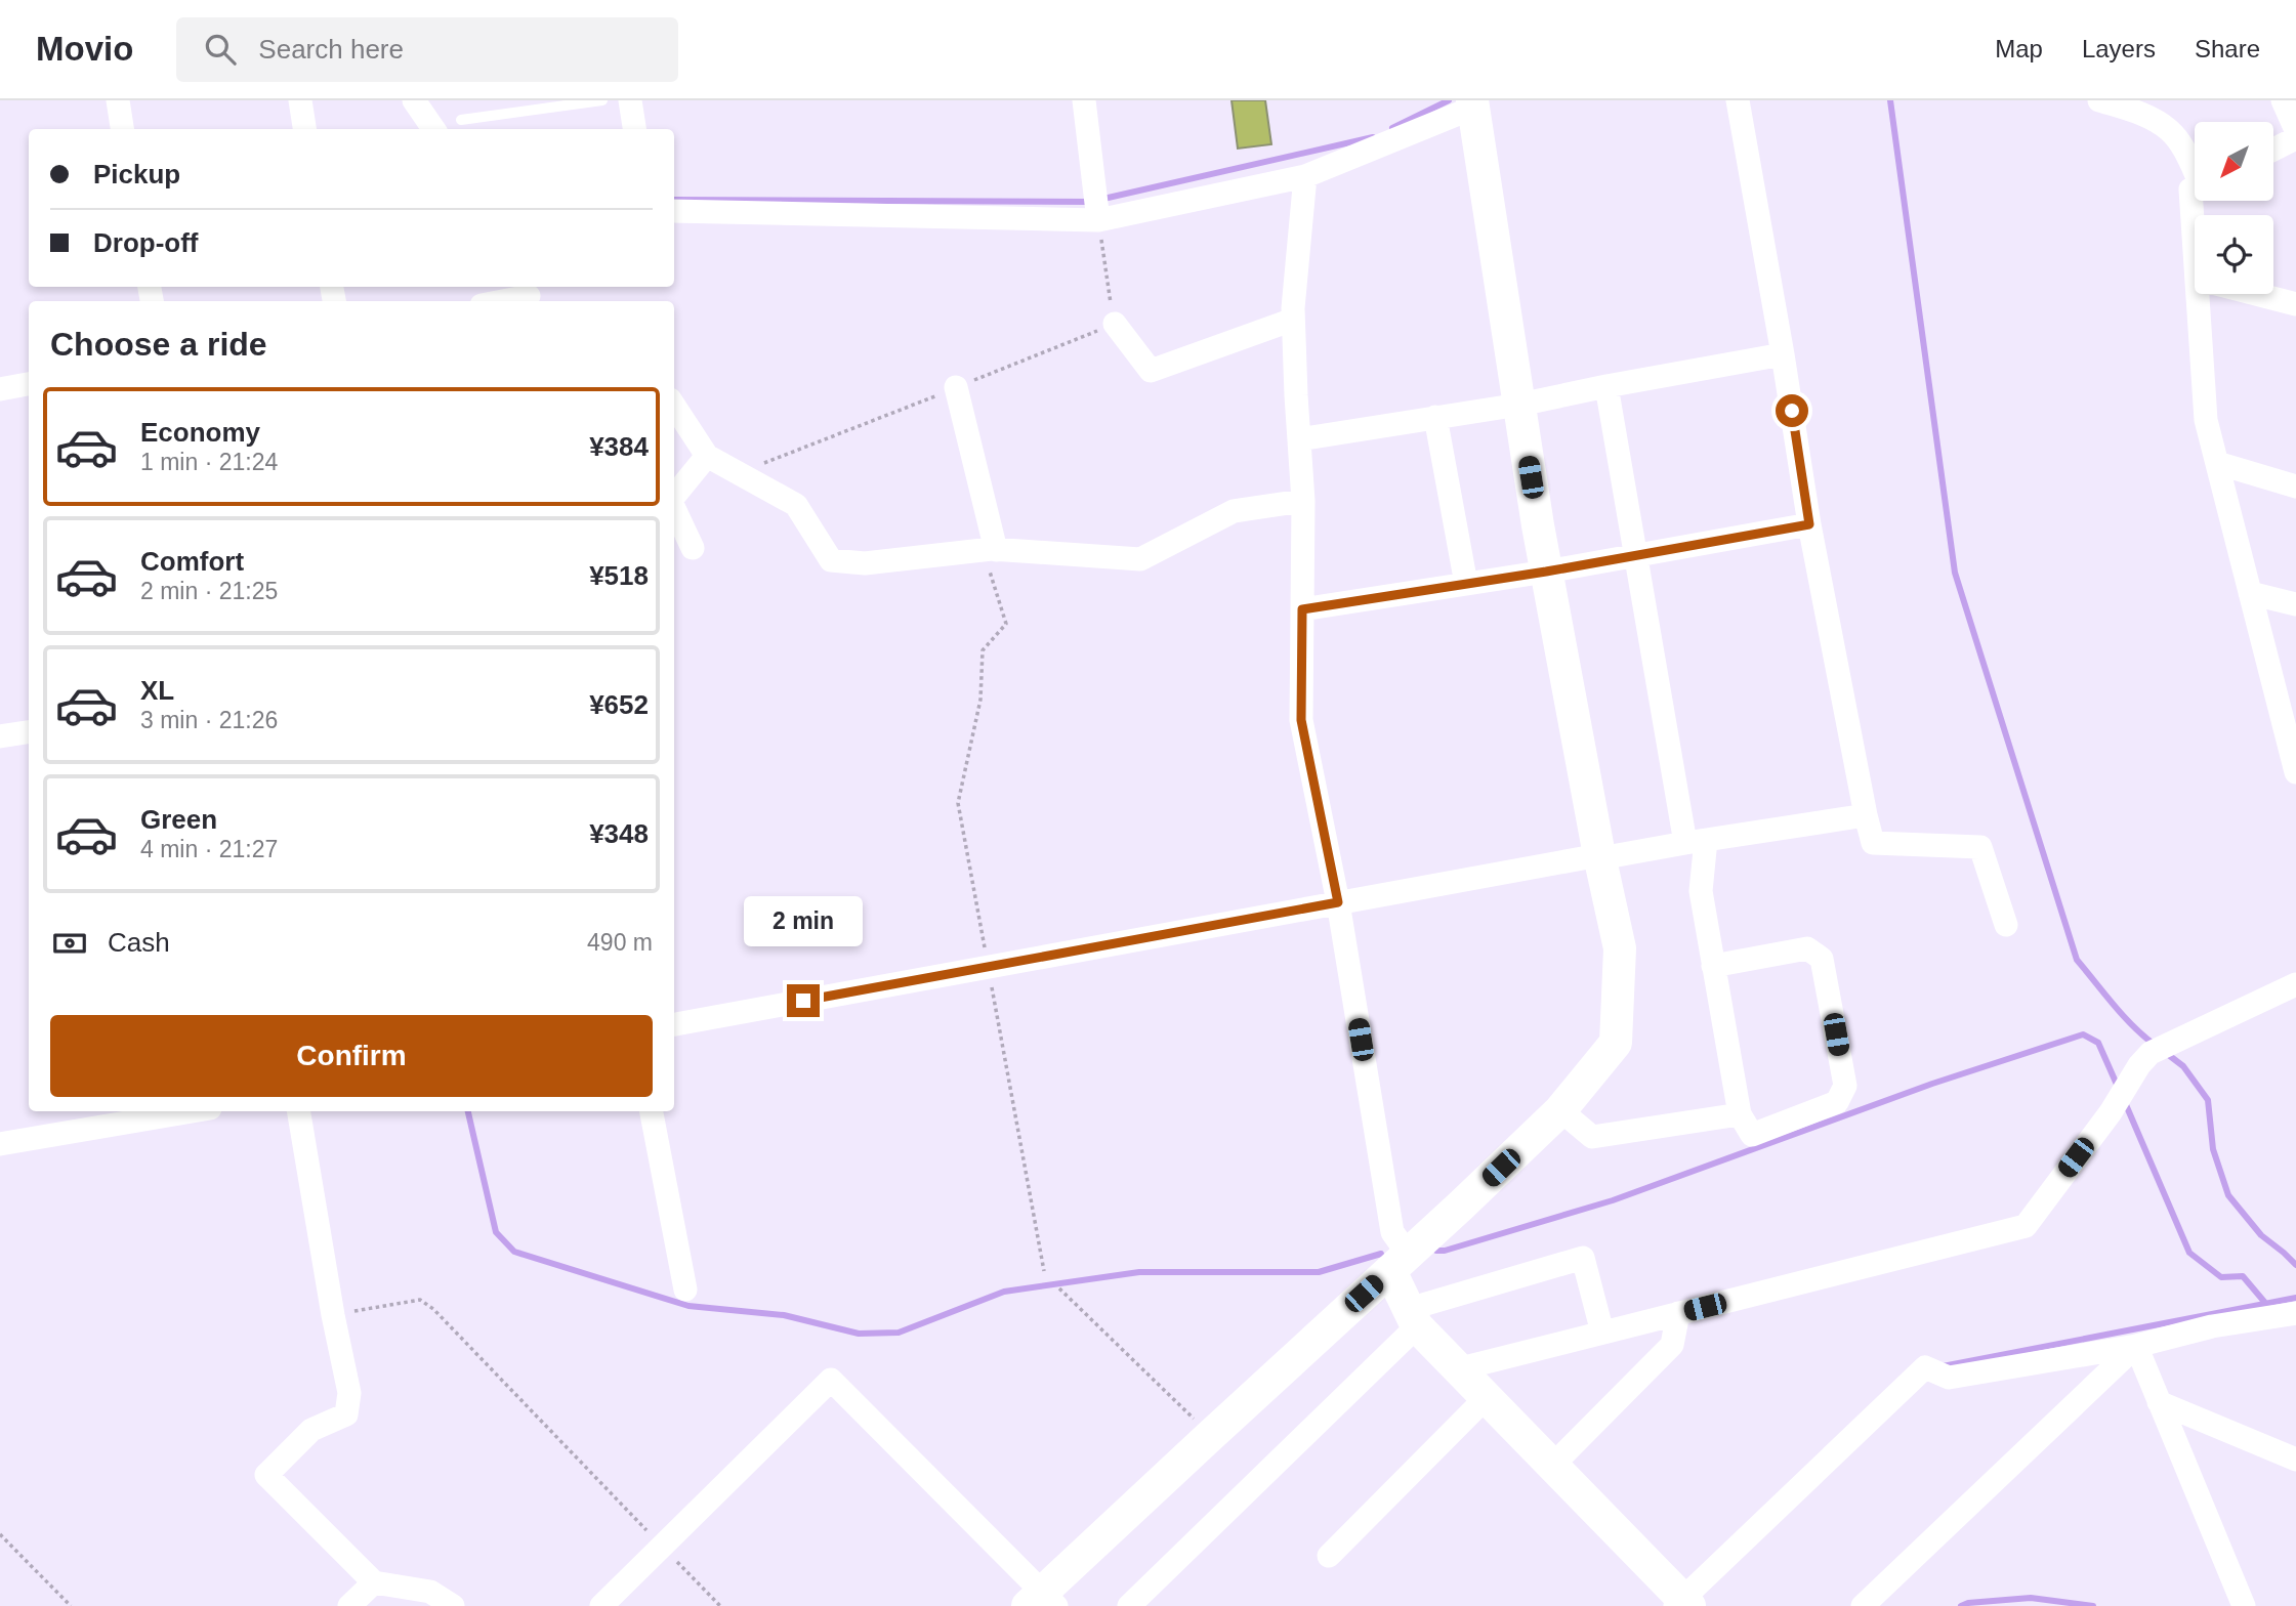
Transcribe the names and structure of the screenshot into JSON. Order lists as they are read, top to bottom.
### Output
{
  "north": "bottom left",
  "page": {
    "header": "Movio",
    "search": "Search here",
    "nav": ["Map", "Layers", "Share"],
    "banner": ["Pickup", "Drop-off"],
    "heading": "Choose a ride",
    "list": [
      {
        "name": "Economy",
        "note": "1 min · 21:24",
        "value": "¥384"
      },
      {
        "name": "Comfort",
        "note": "2 min · 21:25",
        "value": "¥518"
      },
      {
        "name": "XL",
        "note": "3 min · 21:26",
        "value": "¥652"
      },
      {
        "name": "Green",
        "note": "4 min · 21:27",
        "value": "¥348"
      }
    ],
    "bubble": "2 min",
    "pay": ["Cash", "490 m"],
    "buttons": "Confirm"
  }
}
